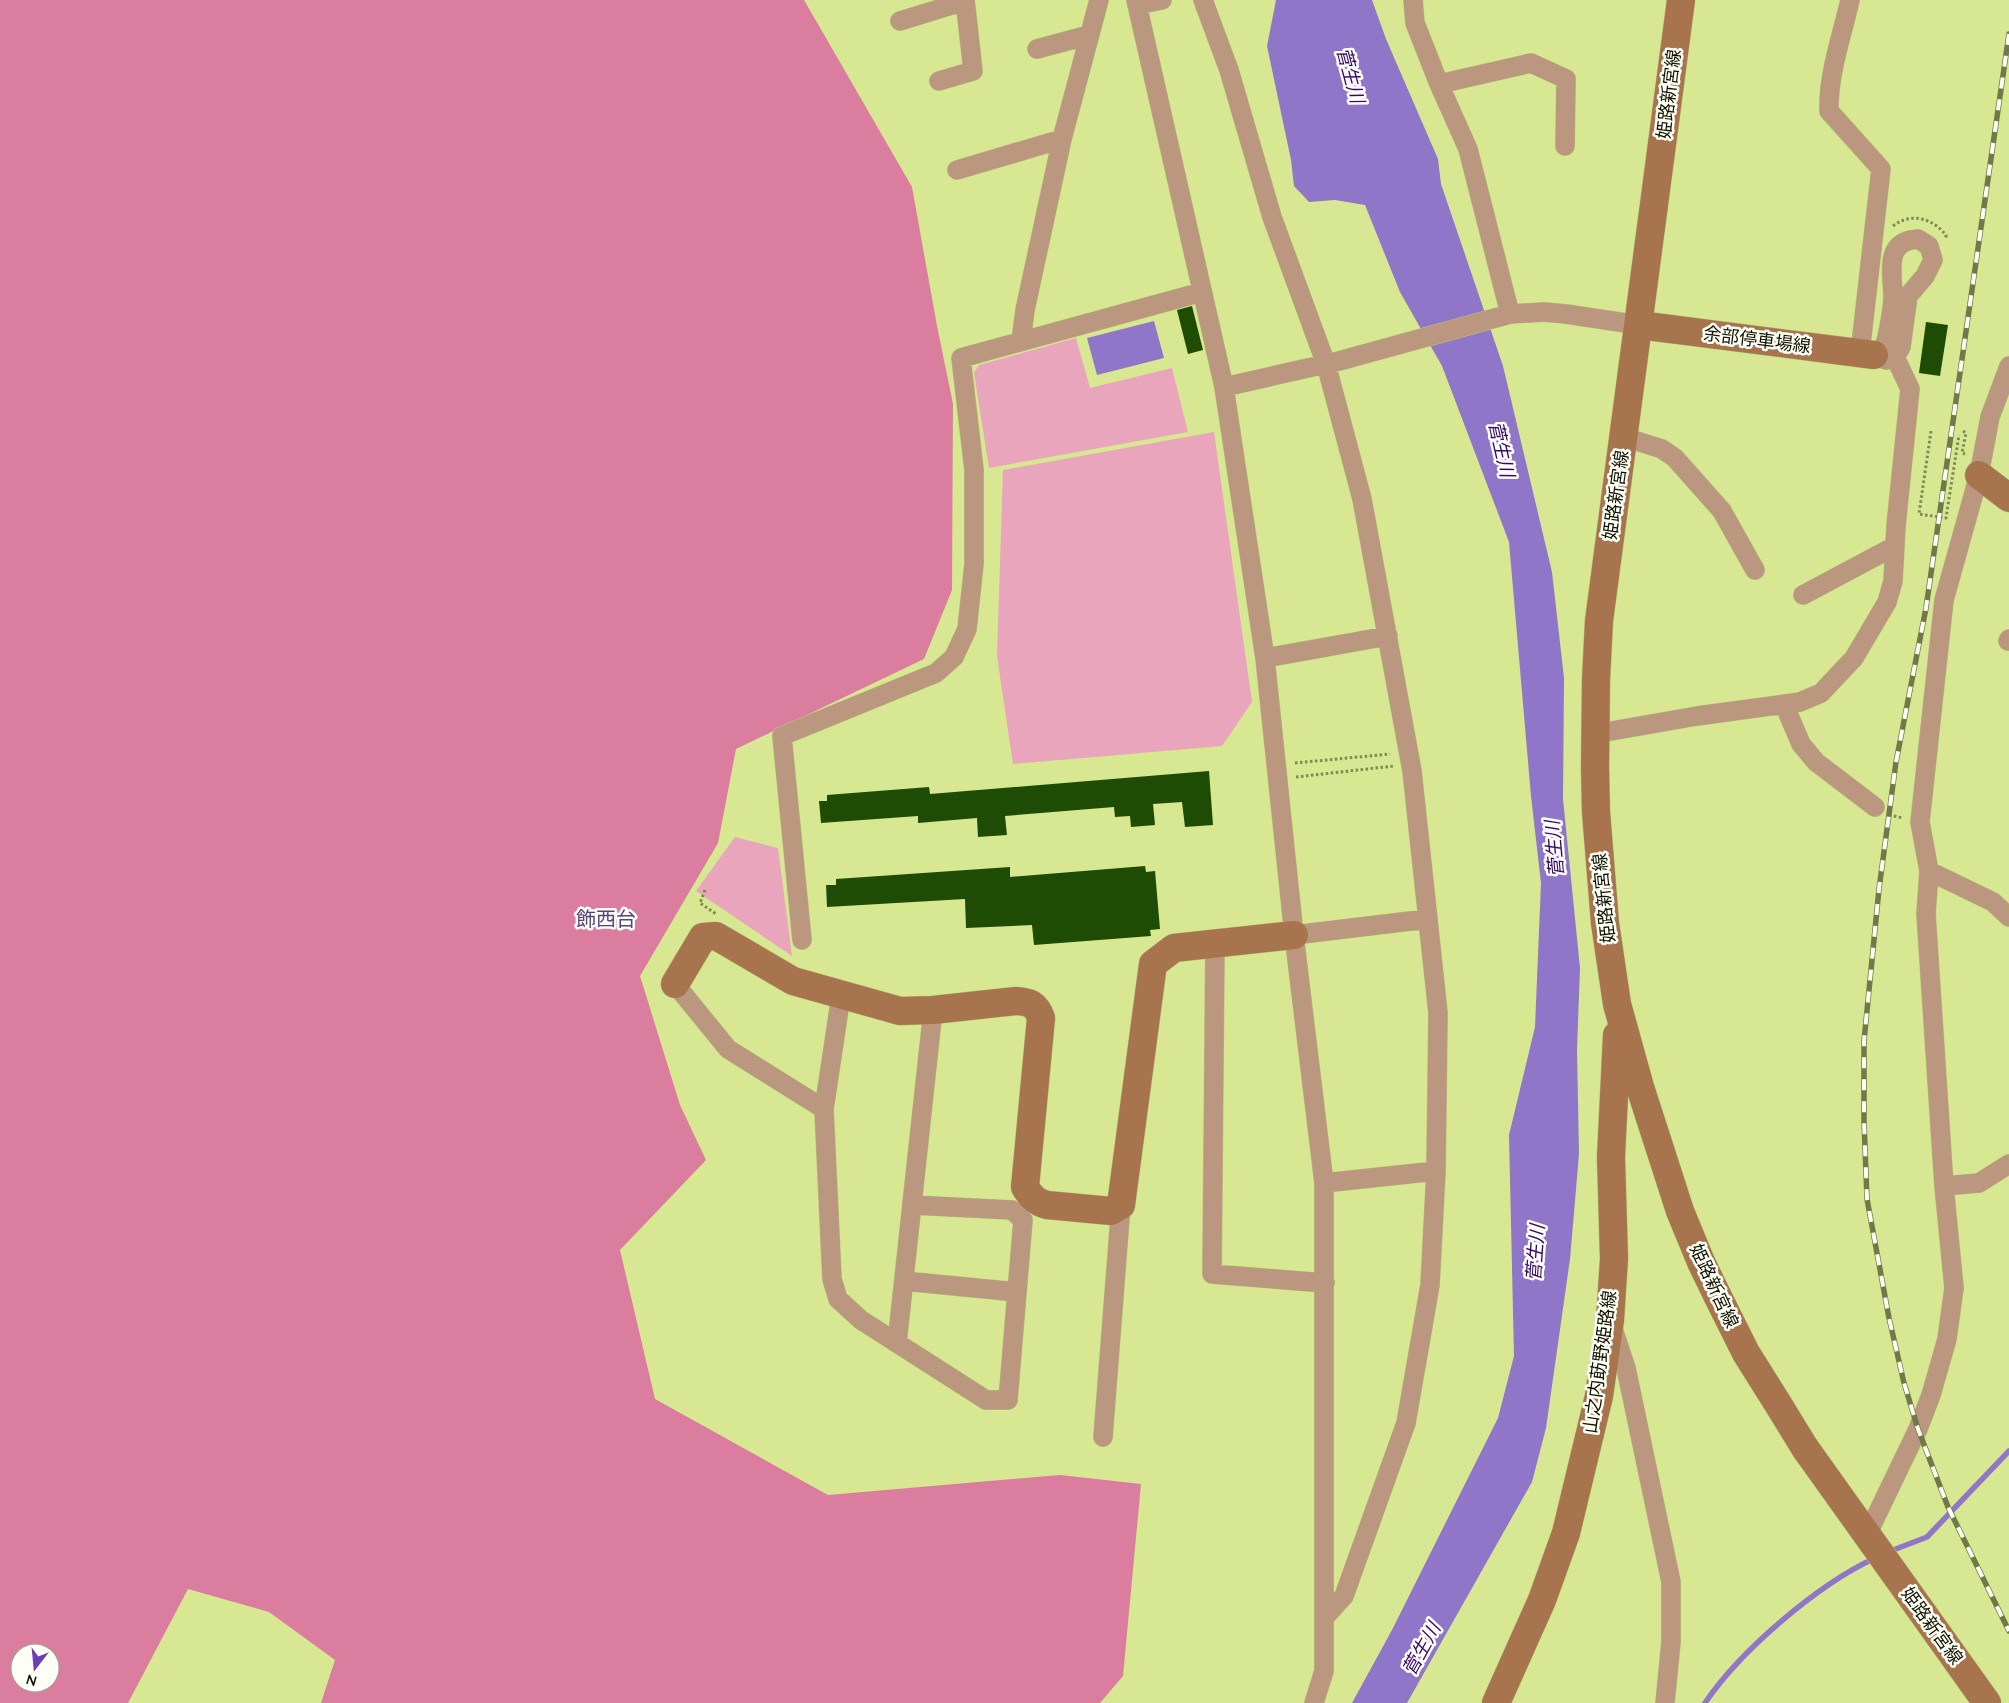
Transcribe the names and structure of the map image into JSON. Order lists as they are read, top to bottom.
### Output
{
  "streets": {
    "main road": ["姫路新宮線", "余部停車場線", "山之内莇野姫路線"]
  },
  "crossings": [
    ["姫路新宮線", "余部停車場線"],
    ["姫路新宮線", "山之内莇野姫路線"]
  ],
  "districts": ["飾西台"],
  "water": ["菅生川"],
  "north": "bottom"
}
